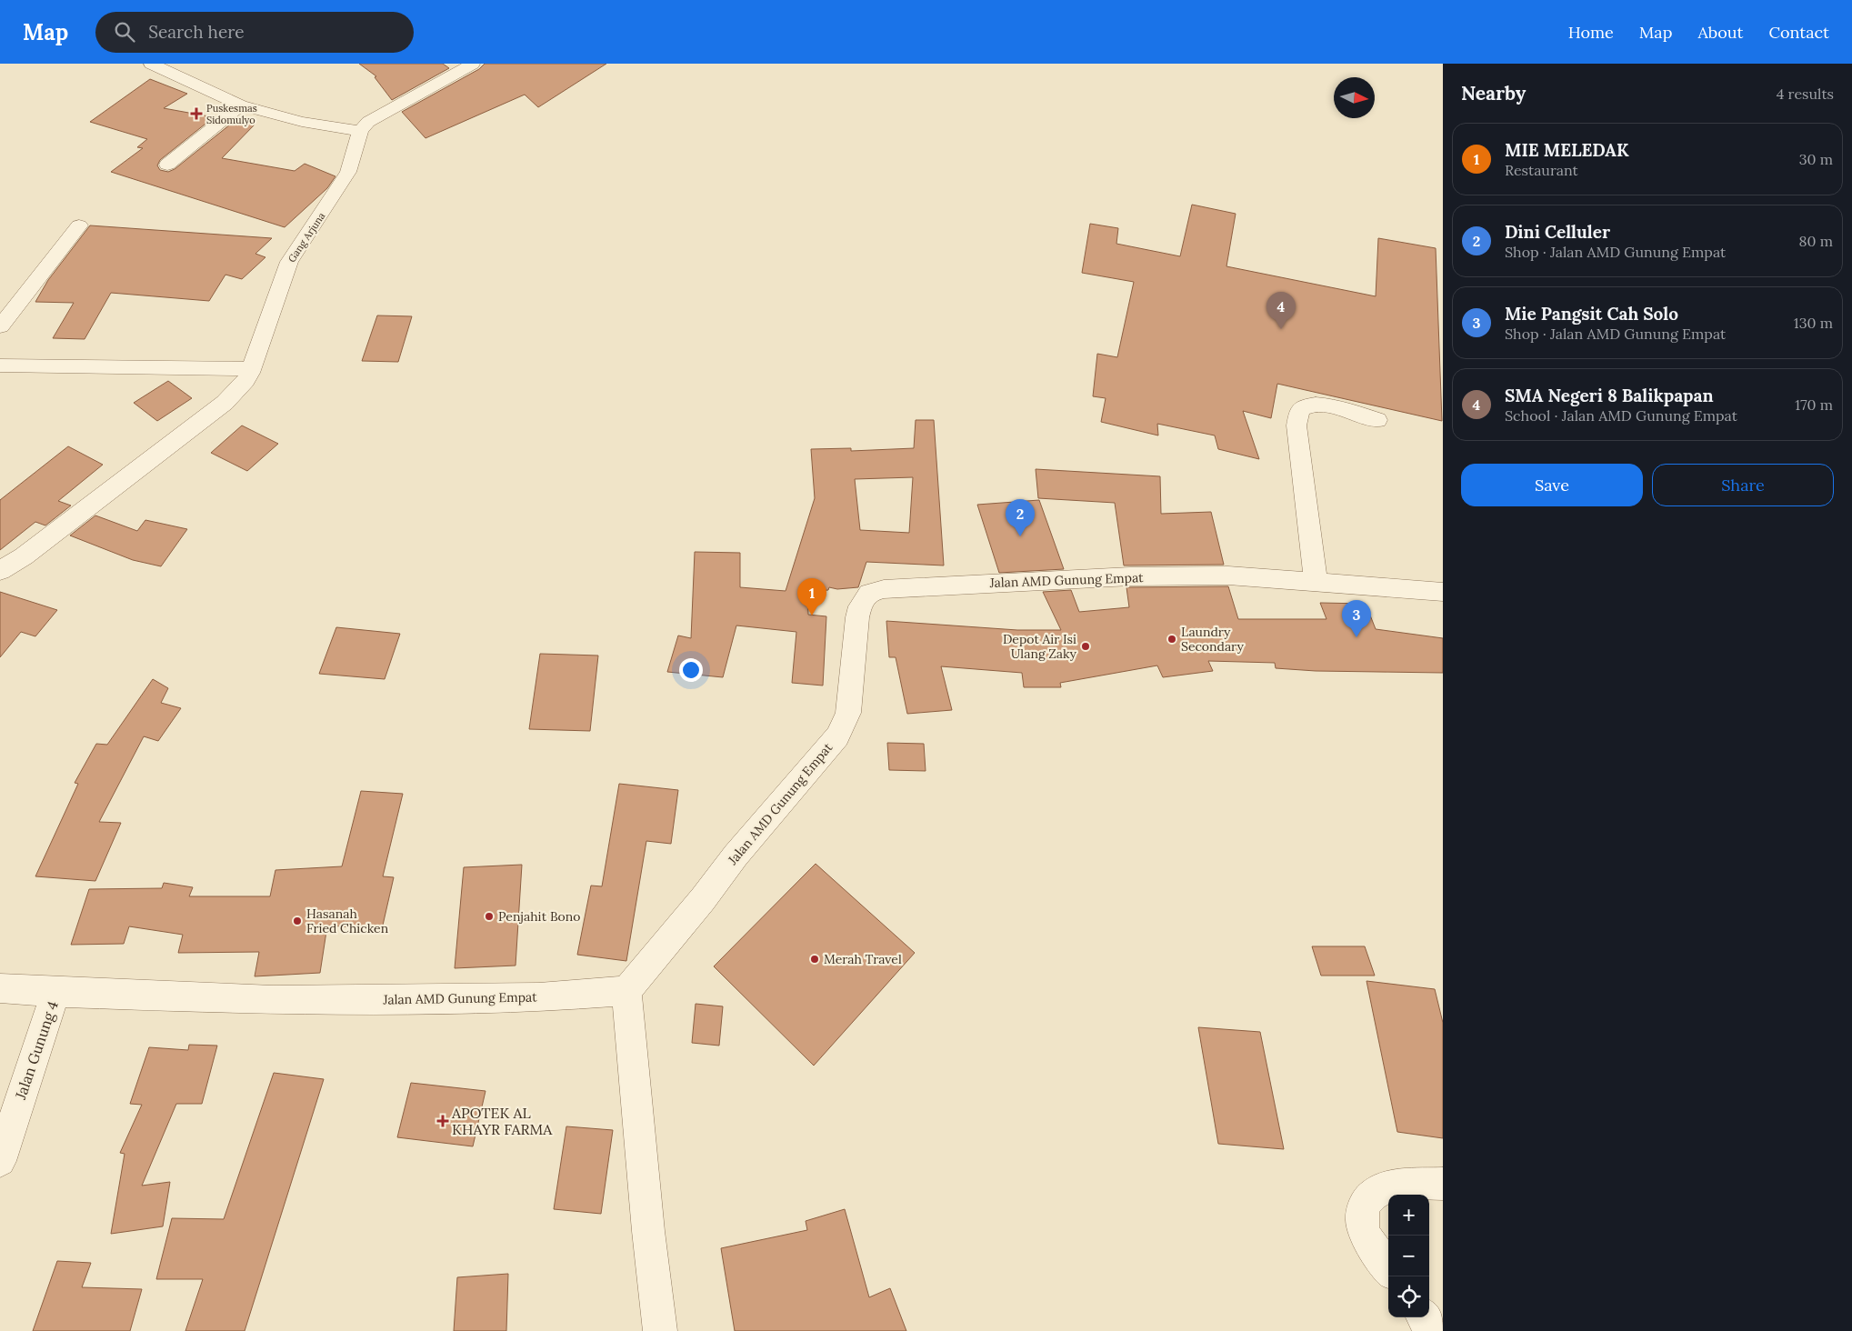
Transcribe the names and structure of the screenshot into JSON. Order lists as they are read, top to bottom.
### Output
{
  "streets": {
    "street": ["Gang Arjuna", "Jalan AMD Gunung Empat", "Jalan Gunung 4"]
  },
  "crossings": [
    ["Jalan AMD Gunung Empat", "Jalan Gunung 4"]
  ],
  "places": {
    "health": ["Puskesmas Sidomulyo", "APOTEK AL KHAYR FARMA"],
    "other": [
      "Laundry Secondary",
      "Depot Air Isi Ulang Zaky",
      "Penjahit Bono",
      "Hasanah Fried Chicken",
      "Merah Travel"
    ]
  },
  "north": "right",
  "page": {
    "header": "Map",
    "search": "Search here",
    "nav": [
      "Home",
      "Map",
      "About",
      "Contact"
    ],
    "heading": ["Nearby", "4 results"],
    "list": [
      {
        "mark": "1",
        "name": "MIE MELEDAK",
        "note": "Restaurant",
        "value": "30 m"
      },
      {
        "mark": "2",
        "name": "Dini Celluler",
        "note": "Shop · Jalan AMD Gunung Empat",
        "value": "80 m"
      },
      {
        "mark": "3",
        "name": "Mie Pangsit Cah Solo",
        "note": "Shop · Jalan AMD Gunung Empat",
        "value": "130 m"
      },
      {
        "mark": "4",
        "name": "SMA Negeri 8 Balikpapan",
        "note": "School · Jalan AMD Gunung Empat",
        "value": "170 m"
      }
    ],
    "pins": [
      "4",
      "2",
      "1",
      "3"
    ],
    "buttons": ["Save", "Share"],
    "map_buttons": ["+", "−"]
  }
}
